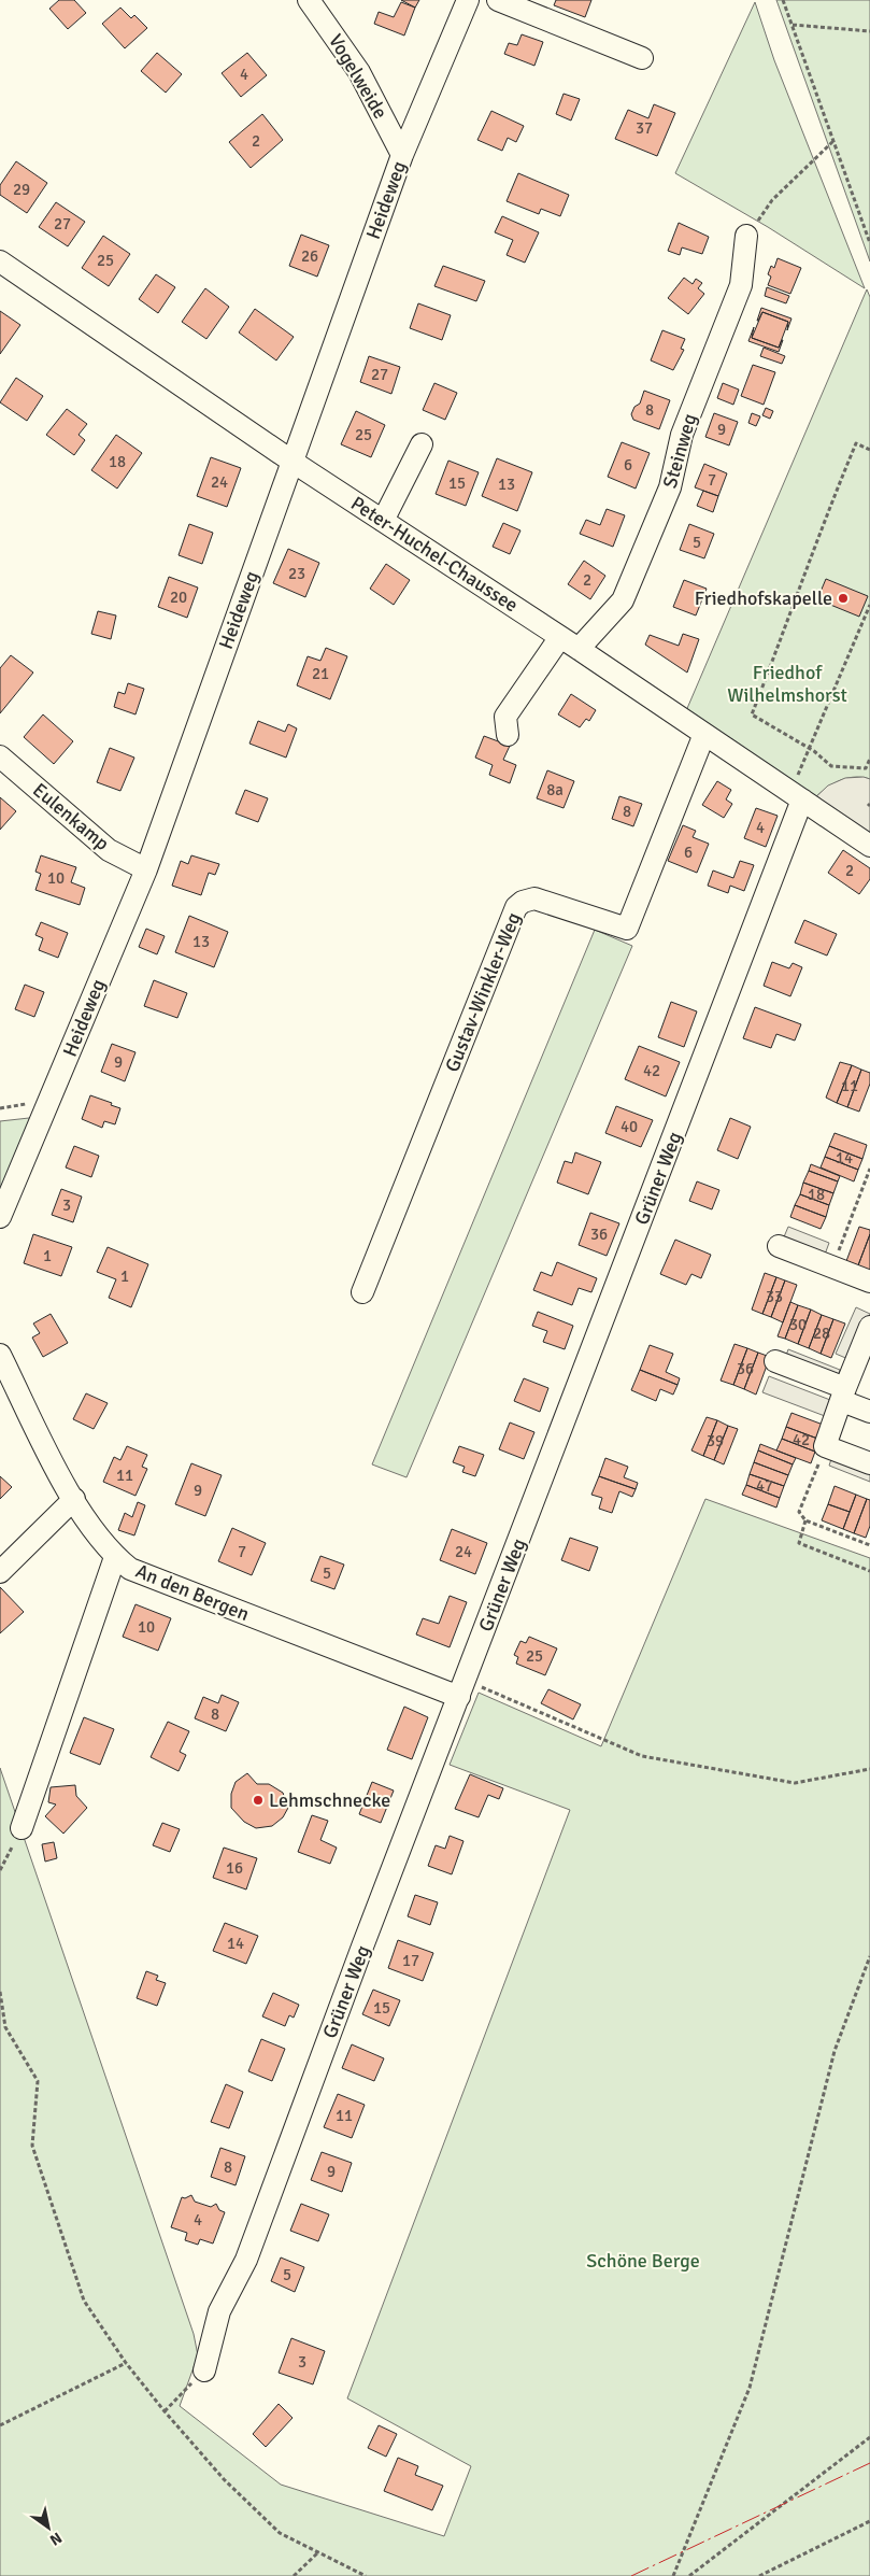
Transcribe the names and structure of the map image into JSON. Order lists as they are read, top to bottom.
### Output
{
  "streets": {
    "street": [
      "Vogelweide",
      "Heideweg",
      "Steinweg",
      "Peter-Huchel-Chaussee",
      "Eulenkamp",
      "Gustav-Winkler-Weg",
      "Grüner Weg",
      "An den Bergen"
    ]
  },
  "crossings": [
    ["Vogelweide", "Heideweg"],
    ["Heideweg", "Peter-Huchel-Chaussee"],
    ["Heideweg", "Eulenkamp"],
    ["Steinweg", "Peter-Huchel-Chaussee"],
    ["Peter-Huchel-Chaussee", "Gustav-Winkler-Weg"],
    ["Peter-Huchel-Chaussee", "Grüner Weg"],
    ["Grüner Weg", "An den Bergen"]
  ],
  "parks": ["Friedhof Wilhelmshorst", "Schöne Berge"],
  "places": ["Friedhofskapelle", "Lehmschnecke"],
  "house_numbers": [
    "4",
    "37",
    "2",
    "29",
    "27",
    "26",
    "25",
    "27",
    "8",
    "9",
    "25",
    "18",
    "6",
    "7",
    "24",
    "15",
    "13",
    "5",
    "23",
    "2",
    "20",
    "21",
    "8a",
    "8",
    "4",
    "6",
    "2",
    "10",
    "13",
    "9",
    "42",
    "11",
    "40",
    "14",
    "18",
    "3",
    "36",
    "1",
    "1",
    "33",
    "30",
    "28",
    "36",
    "42",
    "39",
    "11",
    "47",
    "9",
    "7",
    "24",
    "5",
    "10",
    "25",
    "8",
    "16",
    "14",
    "17",
    "15",
    "11",
    "8",
    "9",
    "4",
    "5",
    "3"
  ],
  "north": "bottom right"
}
